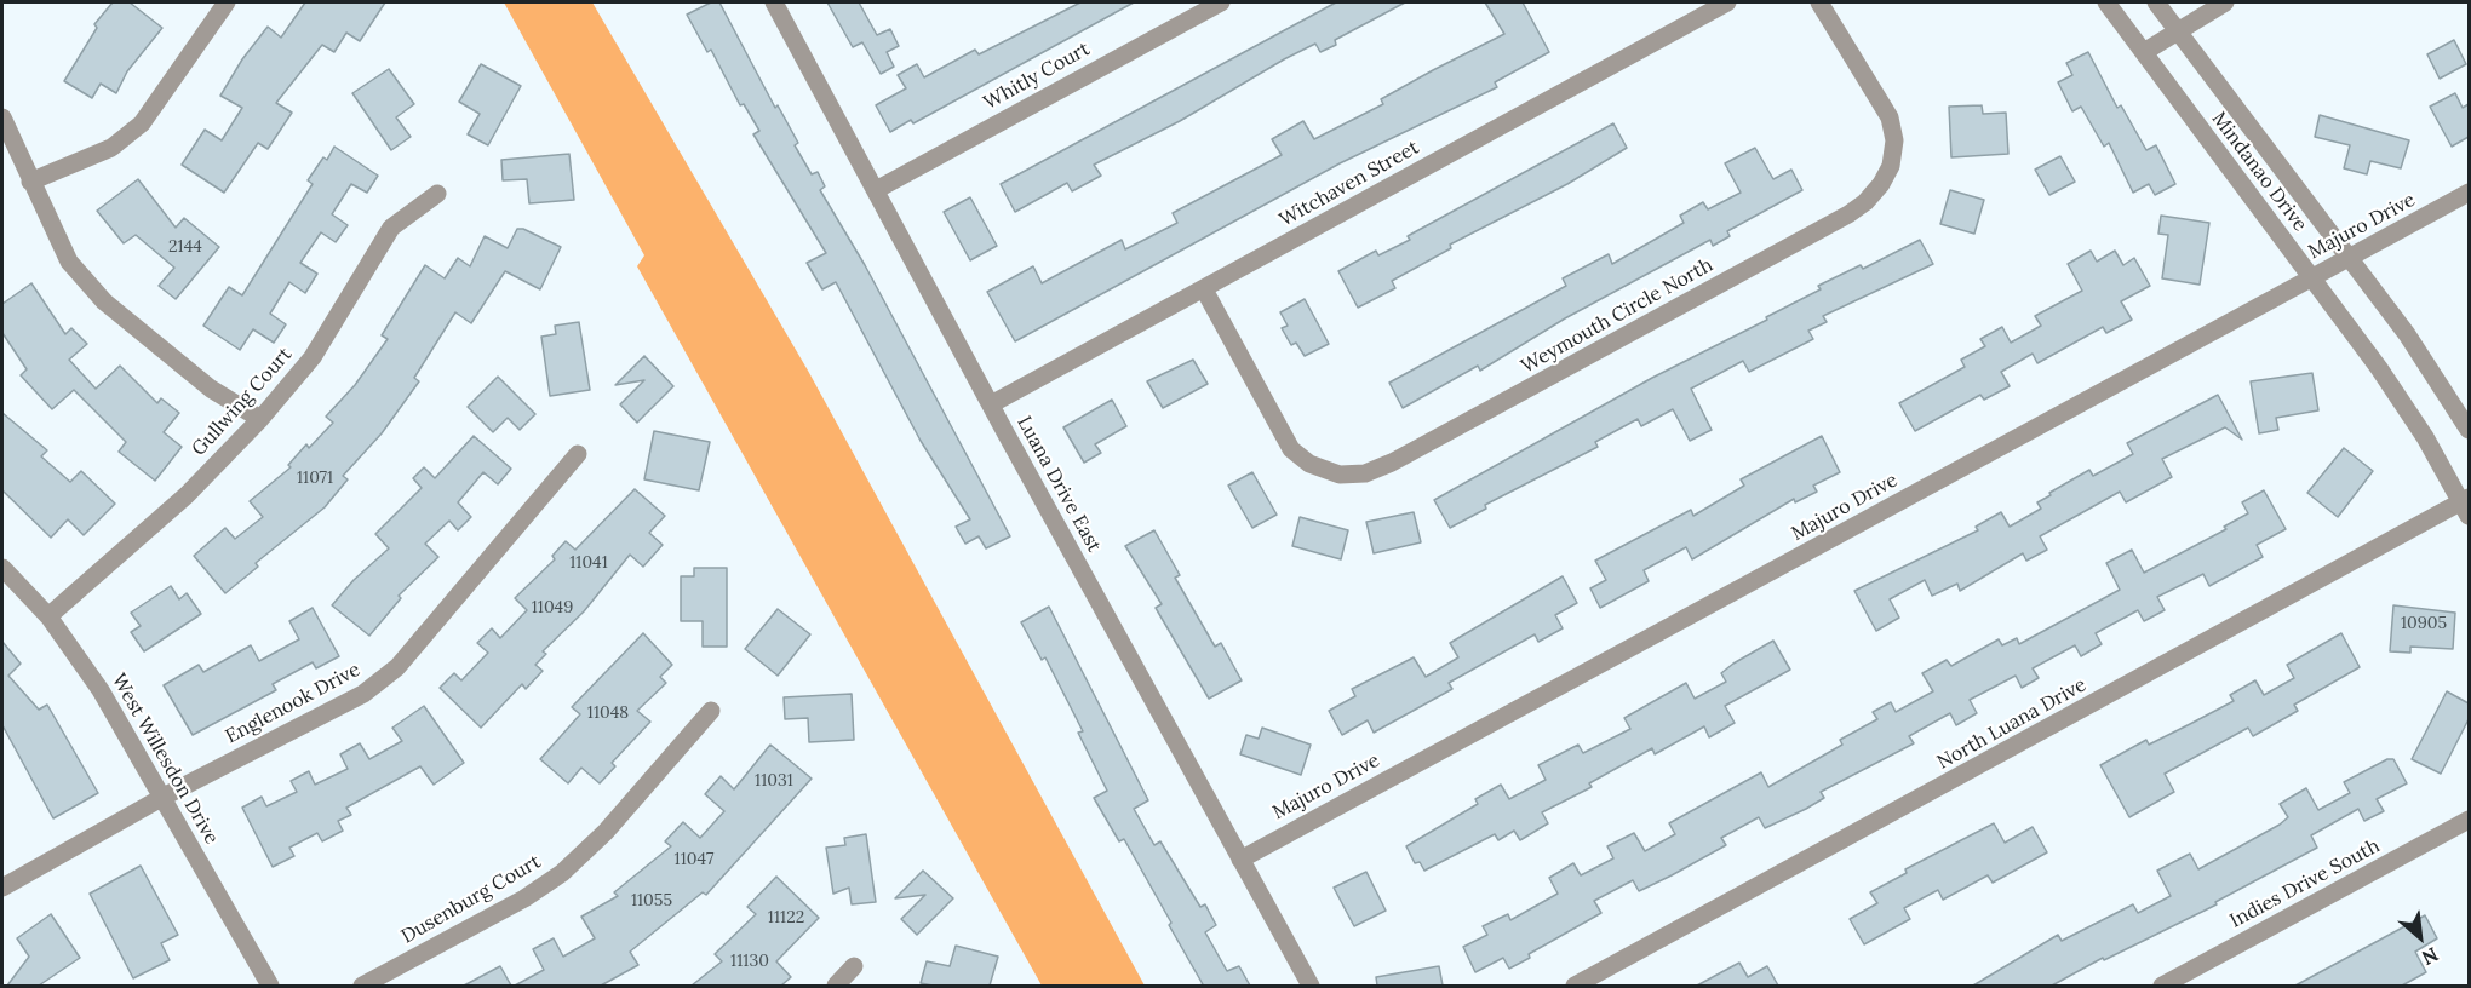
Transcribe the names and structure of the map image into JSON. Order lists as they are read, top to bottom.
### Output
{
  "streets": {
    "street": [
      "Whitly Court",
      "Mindanao Drive",
      "Witchaven Street",
      "Majuro Drive",
      "Weymouth Circle North",
      "Gullwing Court",
      "Luana Drive East",
      "Englenook Drive",
      "North Luana Drive",
      "West Willesdon Drive",
      "Indies Drive South",
      "Dusenburg Court"
    ]
  },
  "crossings": [
    ["Whitly Court", "Luana Drive East"],
    ["Mindanao Drive", "Majuro Drive"],
    ["Mindanao Drive", "North Luana Drive"],
    ["Witchaven Street", "Weymouth Circle North"],
    ["Witchaven Street", "Luana Drive East"],
    ["Majuro Drive", "Luana Drive East"],
    ["Gullwing Court", "West Willesdon Drive"],
    ["Englenook Drive", "West Willesdon Drive"]
  ],
  "house_numbers": [
    "2144",
    "11071",
    "11041",
    "11049",
    "10905",
    "11048",
    "11031",
    "11047",
    "11055",
    "11122",
    "11130"
  ],
  "north": "bottom right"
}
